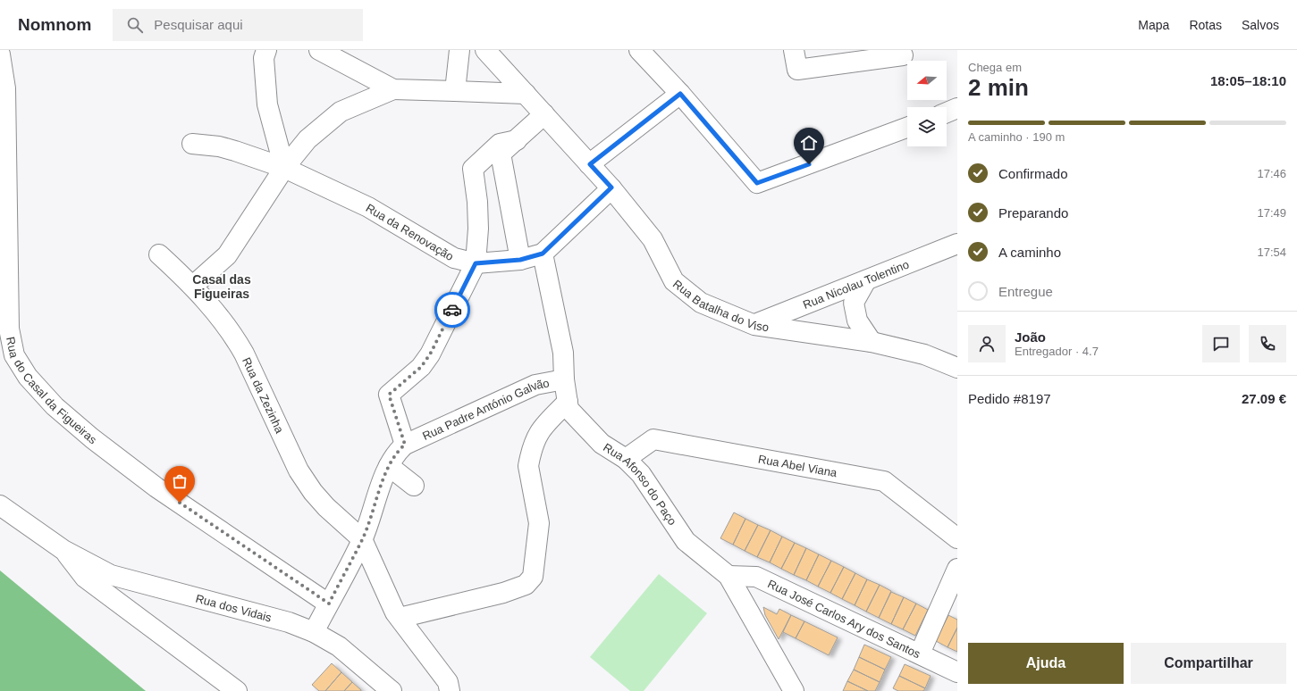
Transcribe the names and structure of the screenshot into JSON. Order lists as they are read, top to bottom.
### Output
{
  "streets": {
    "street": [
      "Rua da Renovação",
      "Rua Nicolau Tolentino",
      "Rua Batalha do Viso",
      "Rua do Casal da Figueiras",
      "Rua da Zezinha",
      "Rua Padre António Galvão",
      "Rua Abel Viana",
      "Rua Afonso do Paço",
      "Rua dos Vidais",
      "Rua José Carlos Ary dos Santos"
    ]
  },
  "crossings": [
    ["Rua da Renovação", "Rua Batalha do Viso"],
    ["Rua da Renovação", "Rua Afonso do Paço"],
    ["Rua Nicolau Tolentino", "Rua Batalha do Viso"],
    ["Rua do Casal da Figueiras", "Rua Padre António Galvão"],
    ["Rua da Zezinha", "Rua Padre António Galvão"],
    ["Rua Padre António Galvão", "Rua Afonso do Paço"],
    ["Rua Padre António Galvão", "Rua dos Vidais"],
    ["Rua Abel Viana", "Rua Afonso do Paço"],
    ["Rua Afonso do Paço", "Rua José Carlos Ary dos Santos"]
  ],
  "districts": ["Casal das Figueiras"],
  "north": "left",
  "page": {
    "header": "Nomnom",
    "search": "Pesquisar aqui",
    "nav": ["Mapa", "Rotas", "Salvos"],
    "heading": ["2 min", "Chega em", "18:05–18:10"],
    "panel": [
      "João",
      "Entregador · 4.7",
      "Pedido #8197",
      "27.09 €"
    ],
    "bar": "A caminho · 190 m",
    "list": [
      ["Confirmado", "17:46"],
      ["Preparando", "17:49"],
      ["A caminho", "17:54"],
      "Entregue"
    ],
    "buttons": ["Ajuda", "Compartilhar"]
  }
}
